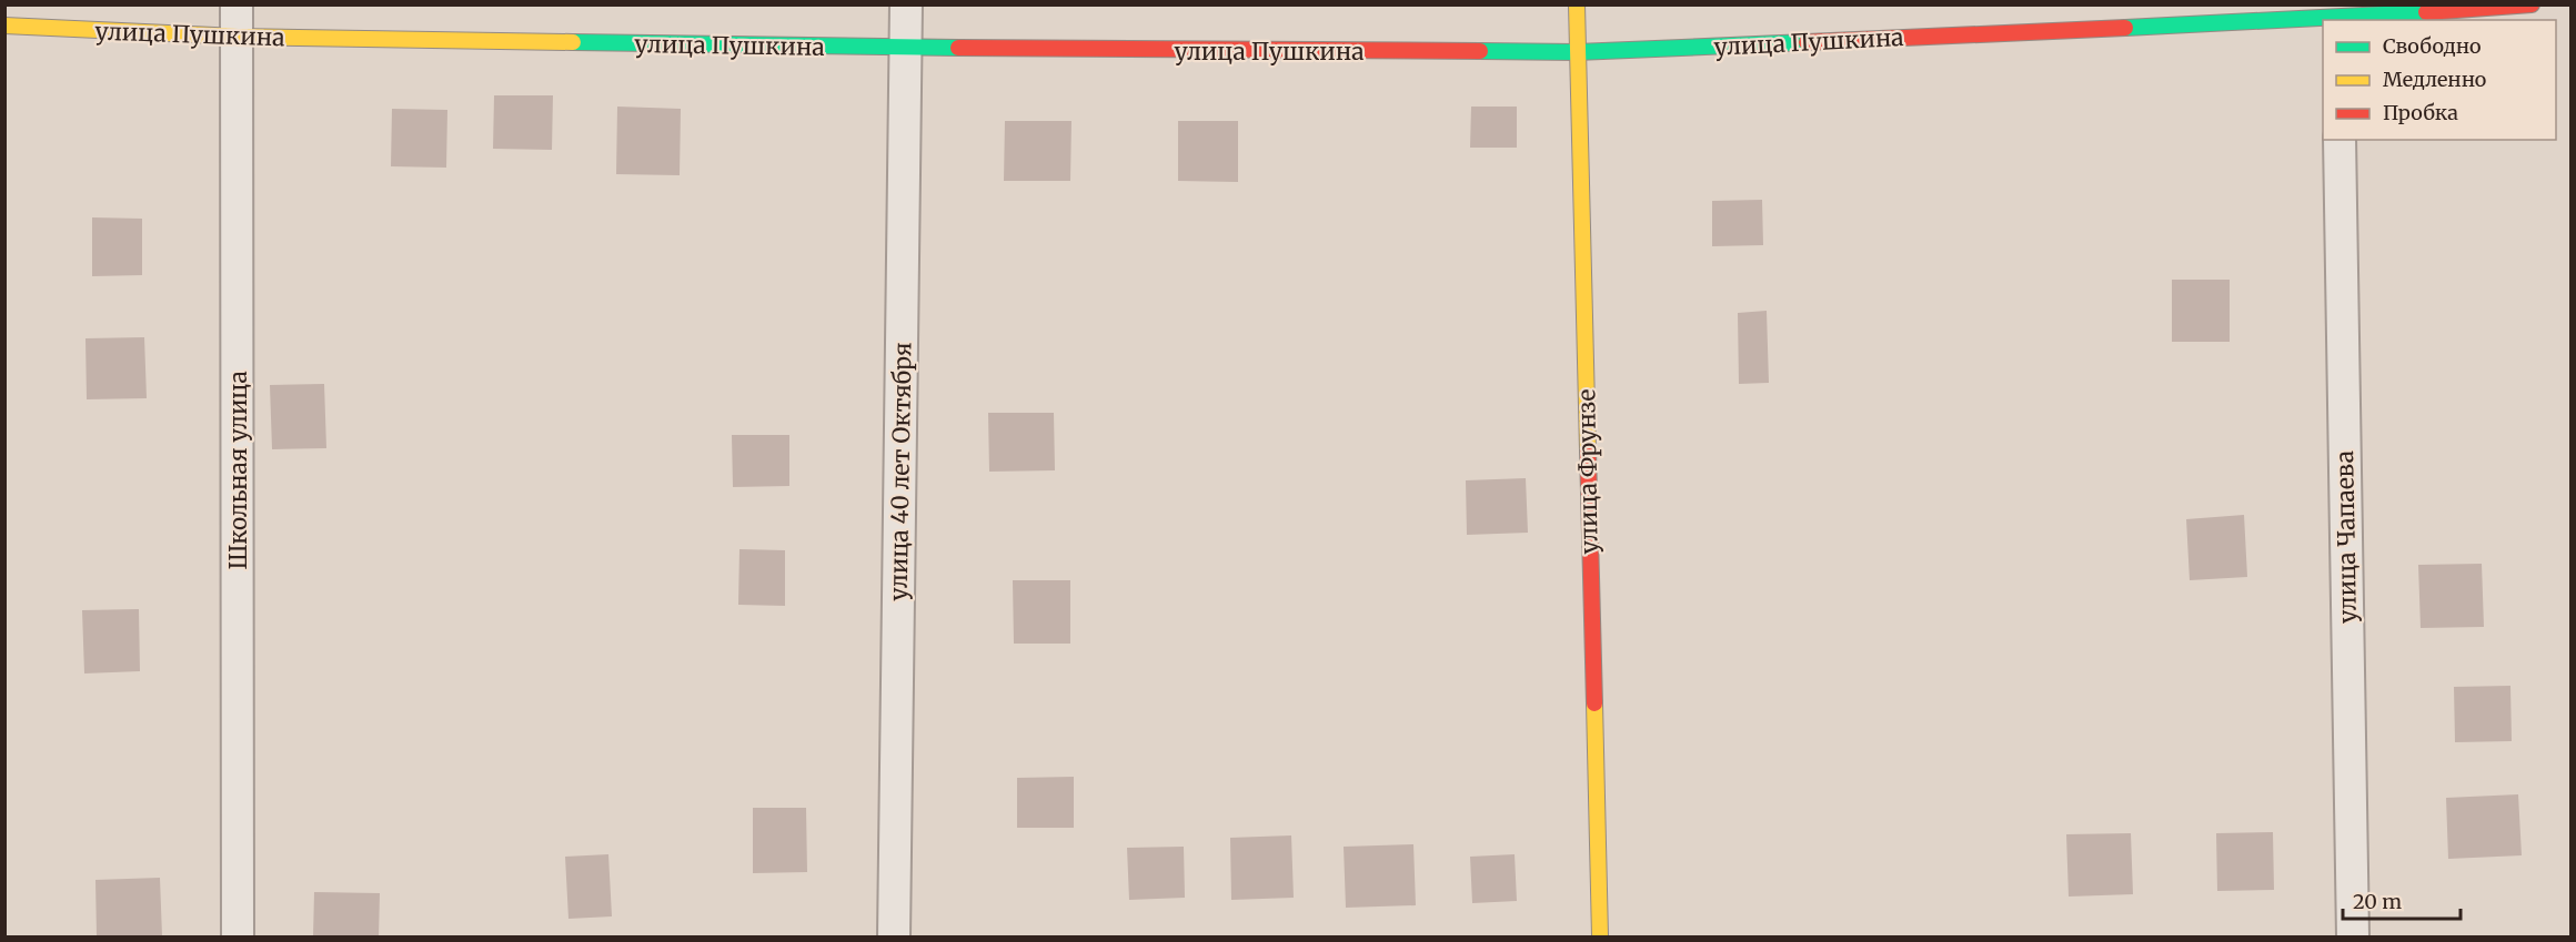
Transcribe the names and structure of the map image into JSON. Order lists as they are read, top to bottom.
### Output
{
  "streets": {
    "street": [
      "улица Пушкина",
      "Школьная улица",
      "улица 40 лет Октября",
      "улица Фрунзе",
      "улица Чапаева"
    ]
  },
  "crossings": [
    ["улица Пушкина", "Школьная улица"],
    ["улица Пушкина", "улица 40 лет Октября"],
    ["улица Пушкина", "улица Фрунзе"]
  ],
  "legend": ["Свободно", "Медленно", "Пробка"],
  "scale_bar": "20 m"
}
